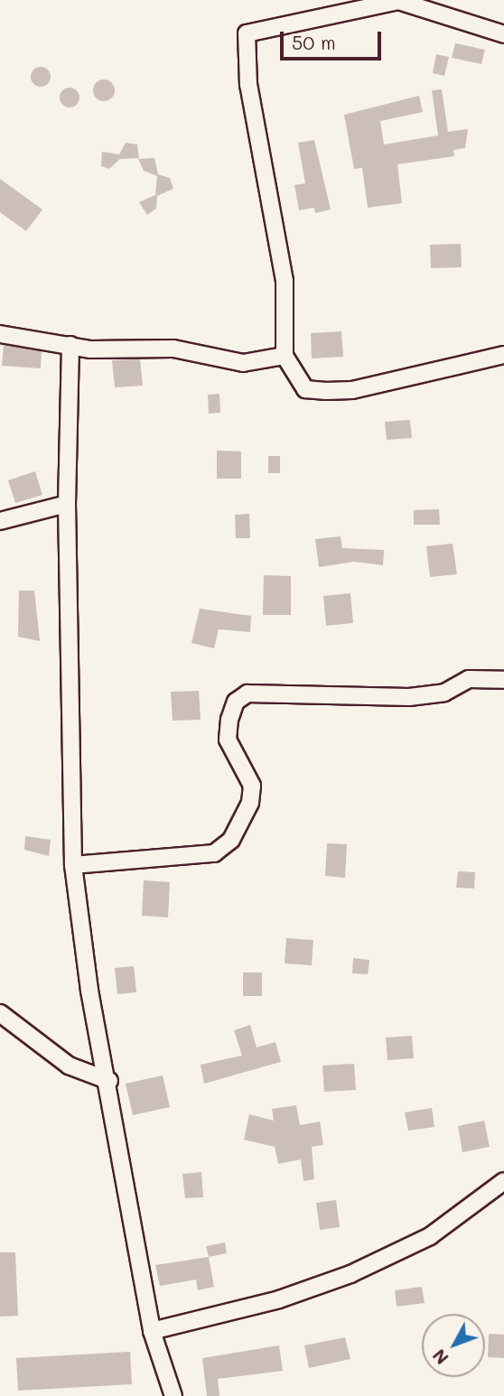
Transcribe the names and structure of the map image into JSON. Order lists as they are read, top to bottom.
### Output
{
  "scale_bar": "50 m",
  "north": "bottom left"
}
